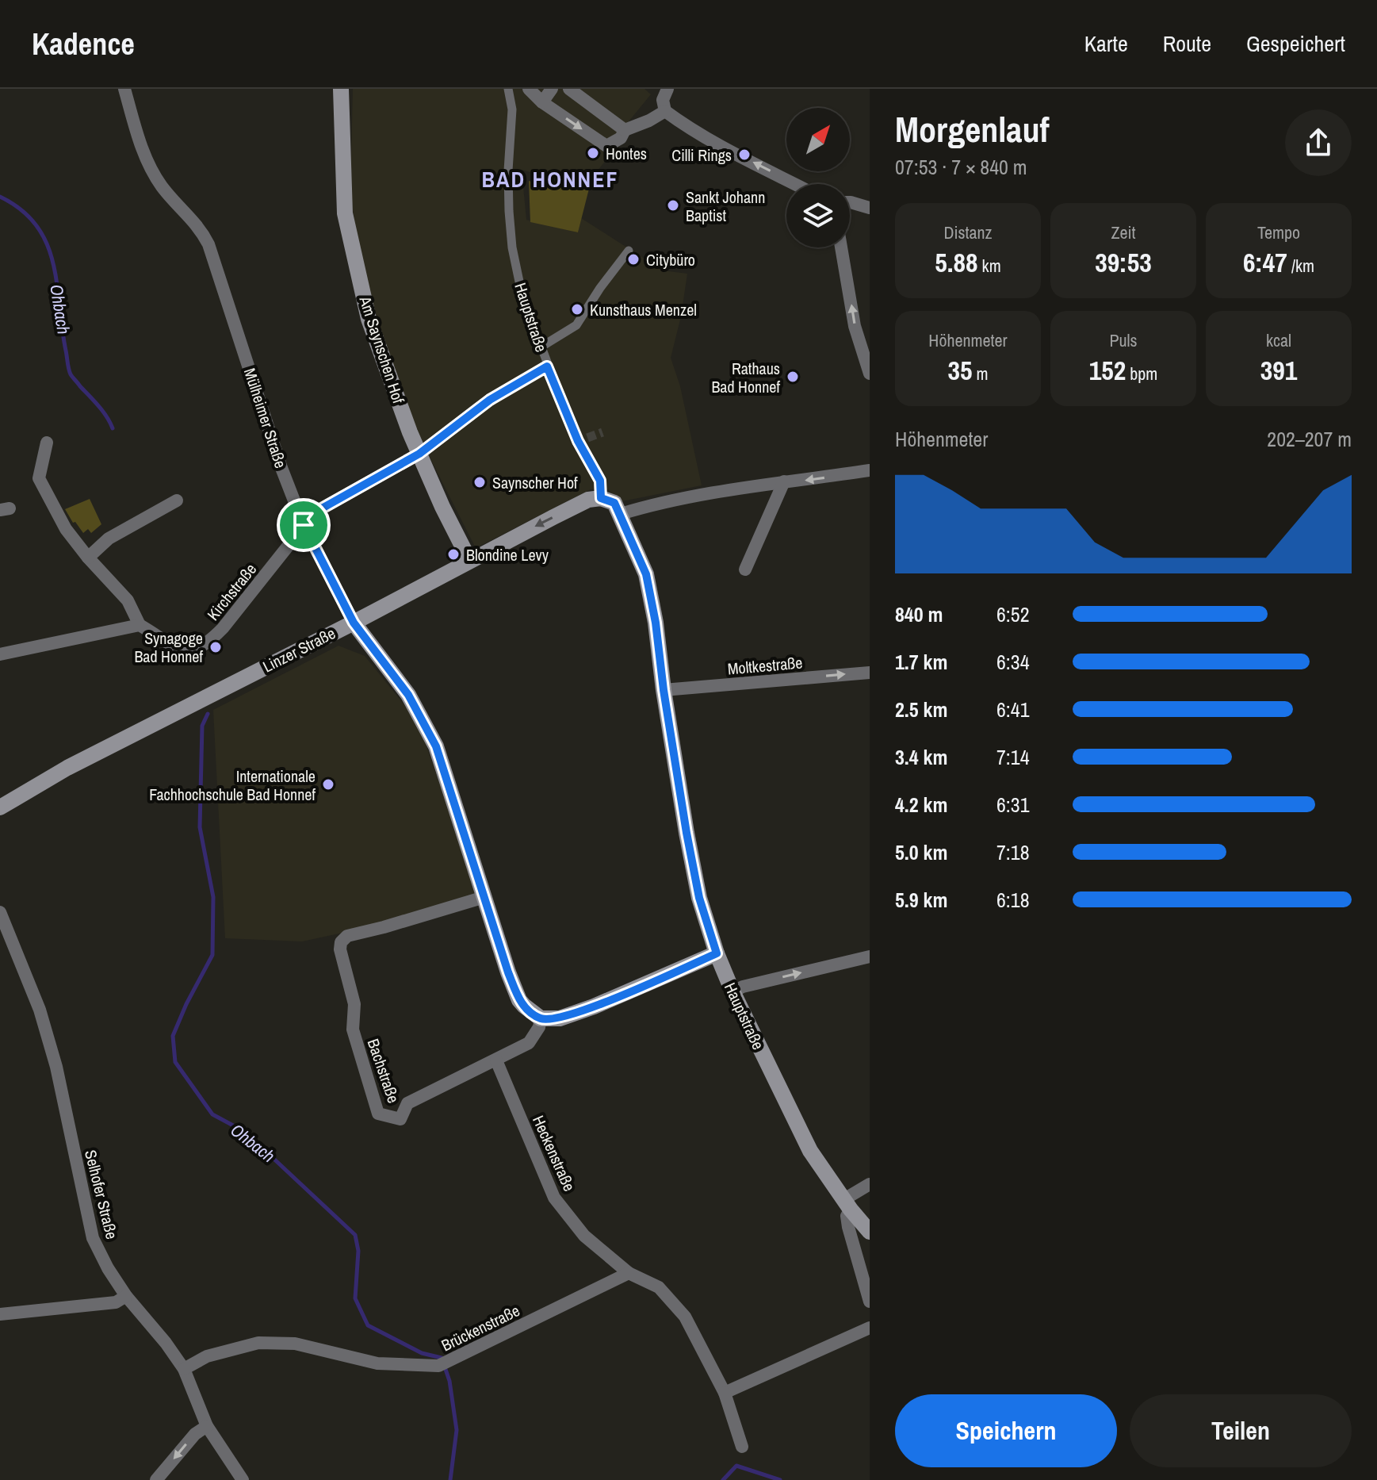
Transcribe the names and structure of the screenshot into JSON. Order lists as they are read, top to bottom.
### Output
{
  "streets": {
    "main road": [
      "Hauptstraße",
      "Am Saynschen Hof",
      "Mülheimer Straße",
      "Linzer Straße"
    ],
    "street": [
      "Kirchstraße",
      "Moltkestraße",
      "Bachstraße",
      "Heckenstraße",
      "Selhofer Straße",
      "Brückenstraße"
    ]
  },
  "crossings": [
    ["Hauptstraße", "Kirchstraße"],
    ["Hauptstraße", "Linzer Straße"],
    ["Hauptstraße", "Moltkestraße"],
    ["Am Saynschen Hof", "Kirchstraße"],
    ["Am Saynschen Hof", "Linzer Straße"],
    ["Mülheimer Straße", "Kirchstraße"],
    ["Mülheimer Straße", "Linzer Straße"],
    ["Mülheimer Straße", "Bachstraße"],
    ["Bachstraße", "Heckenstraße"],
    ["Heckenstraße", "Brückenstraße"],
    ["Selhofer Straße", "Brückenstraße"]
  ],
  "one_way": ["Moltkestraße"],
  "districts": ["BAD HONNEF"],
  "water": ["Ohbach"],
  "places": [
    "Hontes",
    "Cilli Rings",
    "Sankt Johann Baptist",
    "Citybüro",
    "Kunsthaus Menzel",
    "Rathaus Bad Honnef",
    "Saynscher Hof",
    "Blondine Levy",
    "Synagoge Bad Honnef",
    "Internationale Fachhochschule Bad Honnef"
  ],
  "north": "top right",
  "page": {
    "header": "Kadence",
    "nav": ["Karte", "Route", "Gespeichert"],
    "heading": ["Morgenlauf", "07:53 · 7 × 840 m"],
    "stats": [
      ["Distanz", "5.88 km"],
      ["Zeit", "39:53"],
      ["Tempo", "6:47 /km"],
      ["Höhenmeter", "35 m"],
      ["Puls", "152 bpm"],
      ["kcal", "391"]
    ],
    "chart": ["Höhenmeter", "202–207 m"],
    "list": [
      {
        "name": "840 m",
        "note": "6:52"
      },
      {
        "name": "1.7 km",
        "note": "6:34"
      },
      {
        "name": "2.5 km",
        "note": "6:41"
      },
      {
        "name": "3.4 km",
        "note": "7:14"
      },
      {
        "name": "4.2 km",
        "note": "6:31"
      },
      {
        "name": "5.0 km",
        "note": "7:18"
      },
      {
        "name": "5.9 km",
        "note": "6:18"
      }
    ],
    "buttons": ["Speichern", "Teilen"]
  }
}
